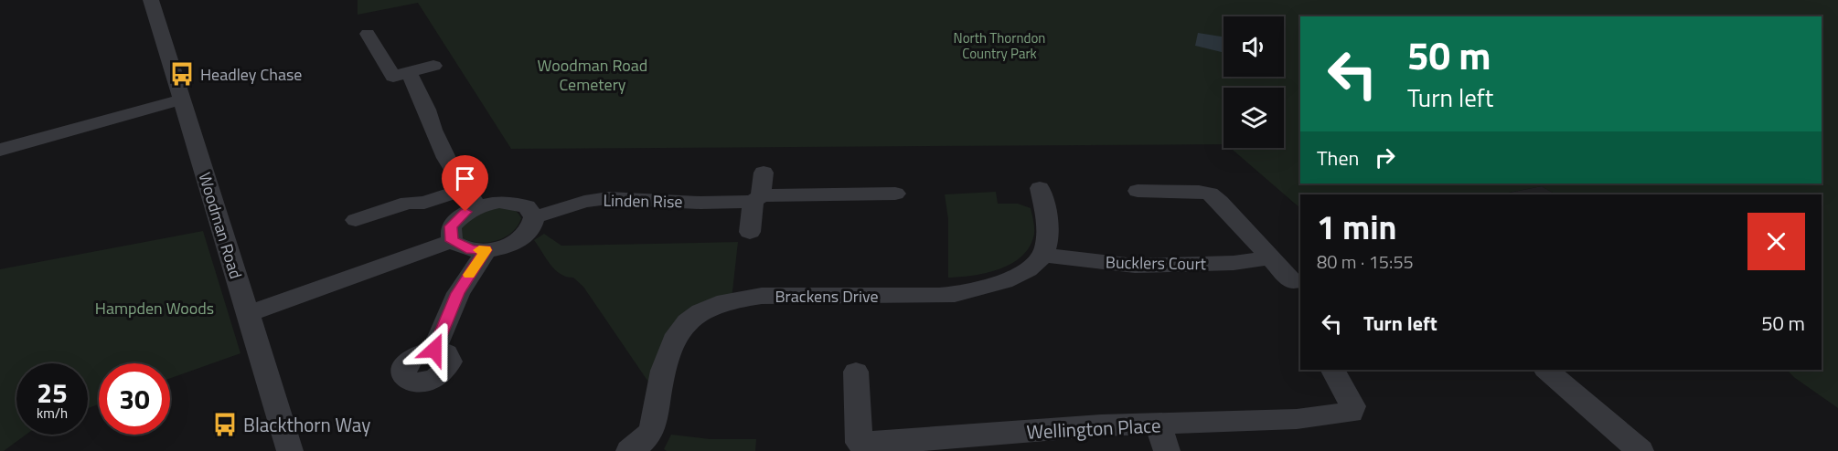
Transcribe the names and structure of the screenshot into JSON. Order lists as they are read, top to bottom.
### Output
{
  "streets": {
    "street": [
      "Linden Rise",
      "Woodman Road",
      "Bucklers Court",
      "Brackens Drive",
      "Wellington Place"
    ]
  },
  "crossings": [
    ["Bucklers Court", "Brackens Drive"]
  ],
  "parks": ["North Thorndon Country Park", "Woodman Road Cemetery", "Hampden Woods"],
  "places": {
    "bus stop": ["Headley Chase", "Blackthorn Way"]
  },
  "page": {
    "turn": ["50 m", "Turn left"],
    "then": "Then",
    "heading": ["1 min", "80 m · 15:55"],
    "list": [
      {
        "name": "Turn left",
        "value": "50 m"
      }
    ],
    "speed": "25 km/h",
    "limit": "30"
  }
}
